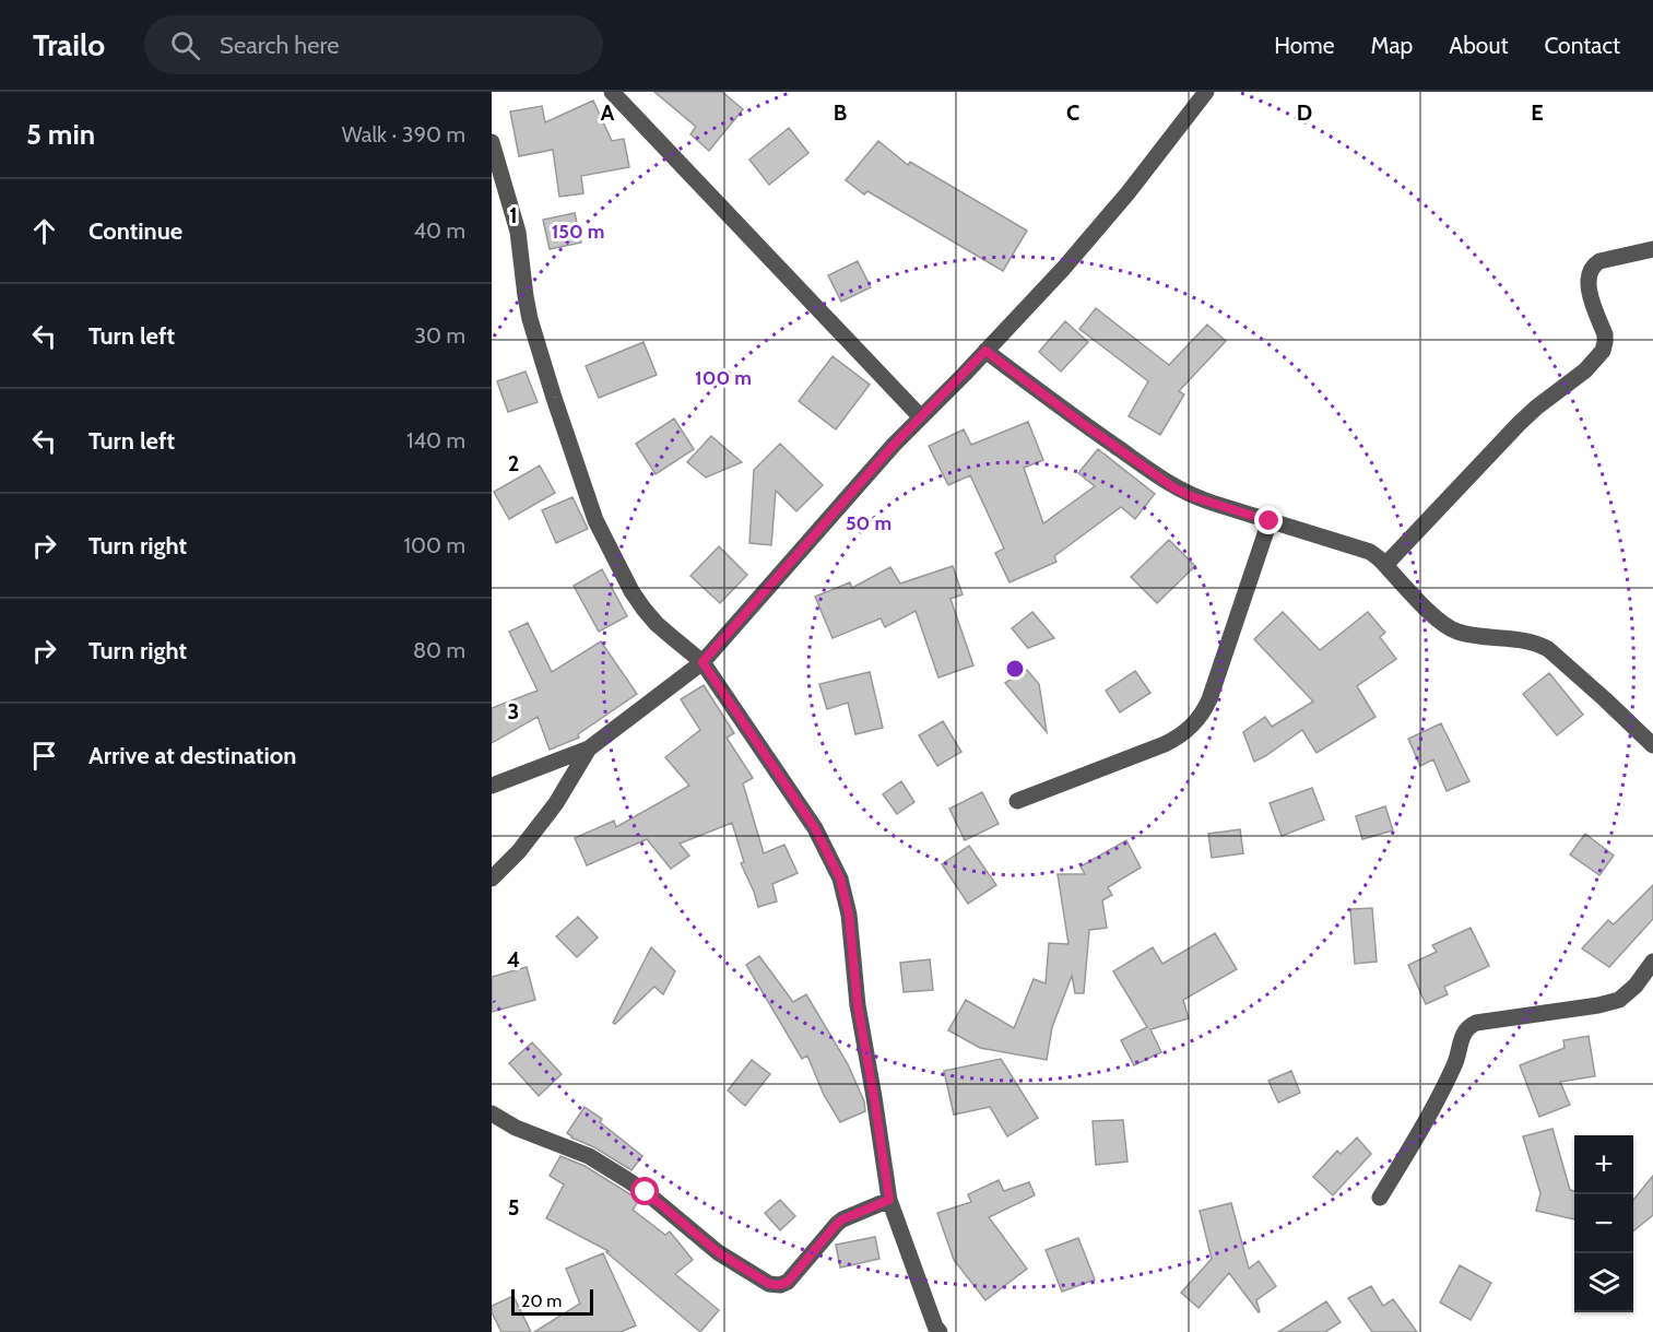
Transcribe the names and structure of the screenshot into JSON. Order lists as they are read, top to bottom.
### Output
{
  "scale_bar": "20 m",
  "page": {
    "header": "Trailo",
    "search": "Search here",
    "nav": [
      "Home",
      "Map",
      "About",
      "Contact"
    ],
    "heading": ["5 min", "Walk · 390 m"],
    "list": [
      ["Continue", "40 m"],
      ["Turn left", "30 m"],
      ["Turn left", "140 m"],
      ["Turn right", "100 m"],
      ["Turn right", "80 m"],
      "Arrive at destination"
    ],
    "map_buttons": ["+", "−"],
    "scale": "20 m"
  },
  "grid": {
    "columns": [
      "A",
      "B",
      "C",
      "D",
      "E"
    ],
    "rows": [
      "1",
      "2",
      "3",
      "4",
      "5"
    ]
  },
  "rings": ["150 m", "100 m", "50 m"]
}
